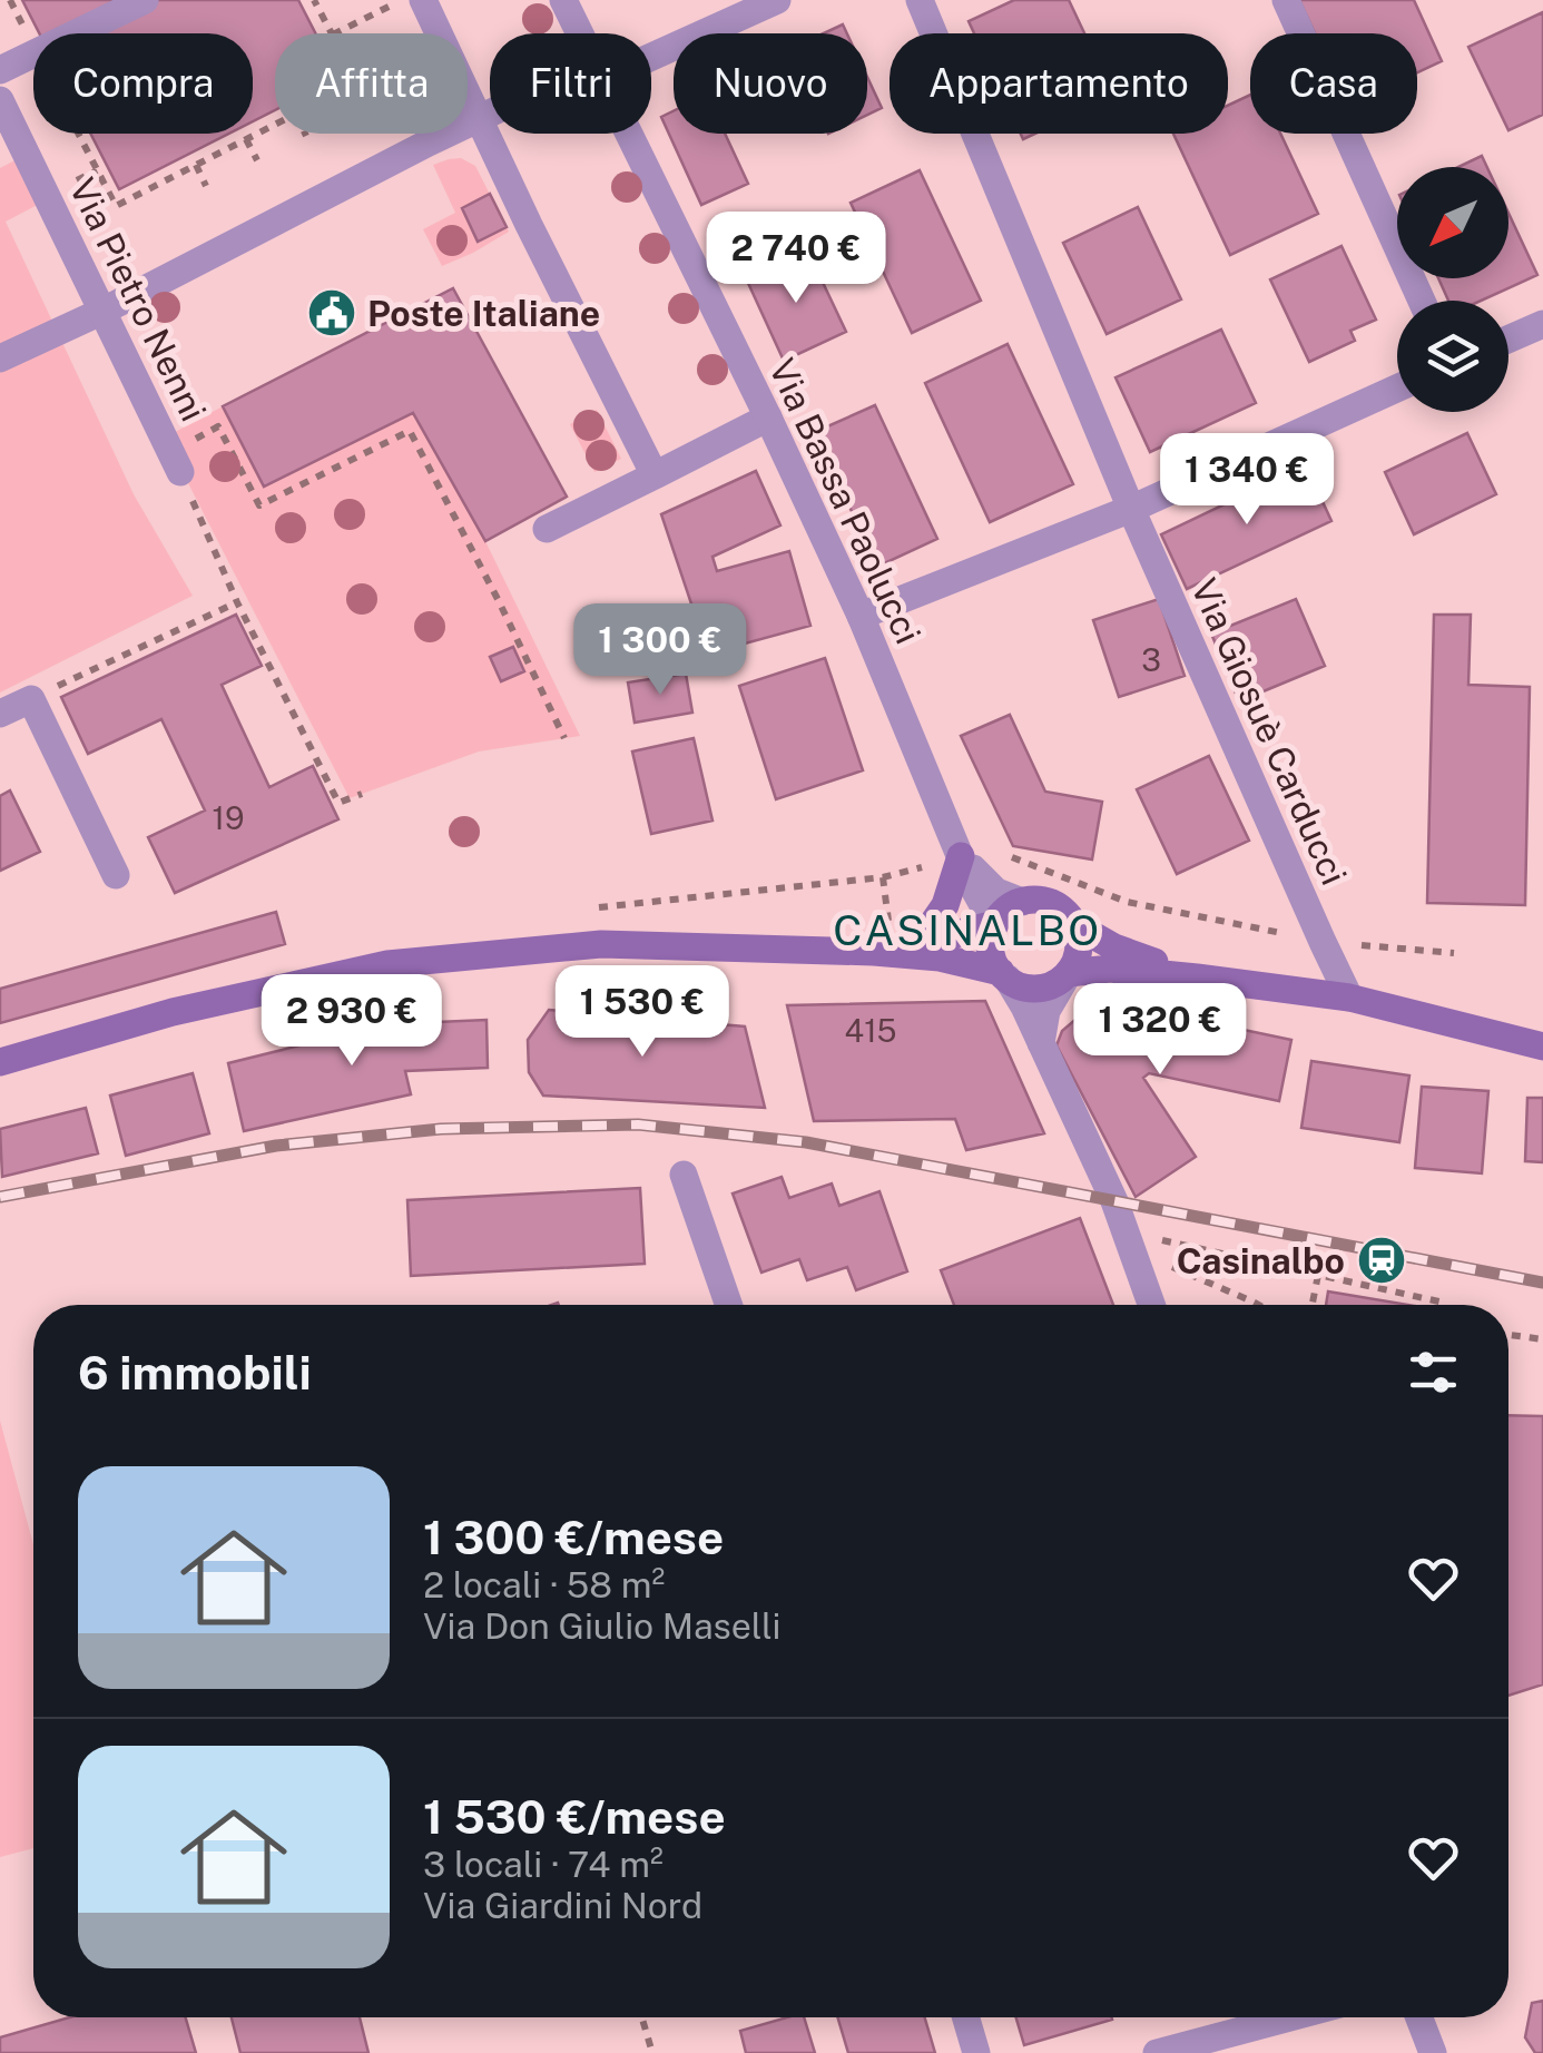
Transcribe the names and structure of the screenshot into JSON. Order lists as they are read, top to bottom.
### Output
{
  "streets": {
    "street": ["Via Pietro Nenni", "Via Bassa Paolucci", "Via Giosuè Carducci"]
  },
  "districts": ["CASINALBO"],
  "places": {
    "public building": ["Poste Italiane"],
    "station": ["Casinalbo"]
  },
  "house_numbers": ["3", "19", "415"],
  "north": "bottom left",
  "page": {
    "chip": [
      "Compra",
      "Affitta",
      "Filtri",
      "Nuovo",
      "Appartamento",
      "Casa"
    ],
    "price": [
      "2 740 €",
      "1 340 €",
      "1 300 €",
      "1 530 €",
      "2 930 €",
      "1 320 €"
    ],
    "heading": "6 immobili",
    "list": [
      {
        "name": "1 300 €/mese",
        "note": "2 locali · 58 m² · Via Don Giulio Maselli"
      },
      {
        "name": "1 530 €/mese",
        "note": "3 locali · 74 m² · Via Giardini Nord"
      }
    ]
  }
}
